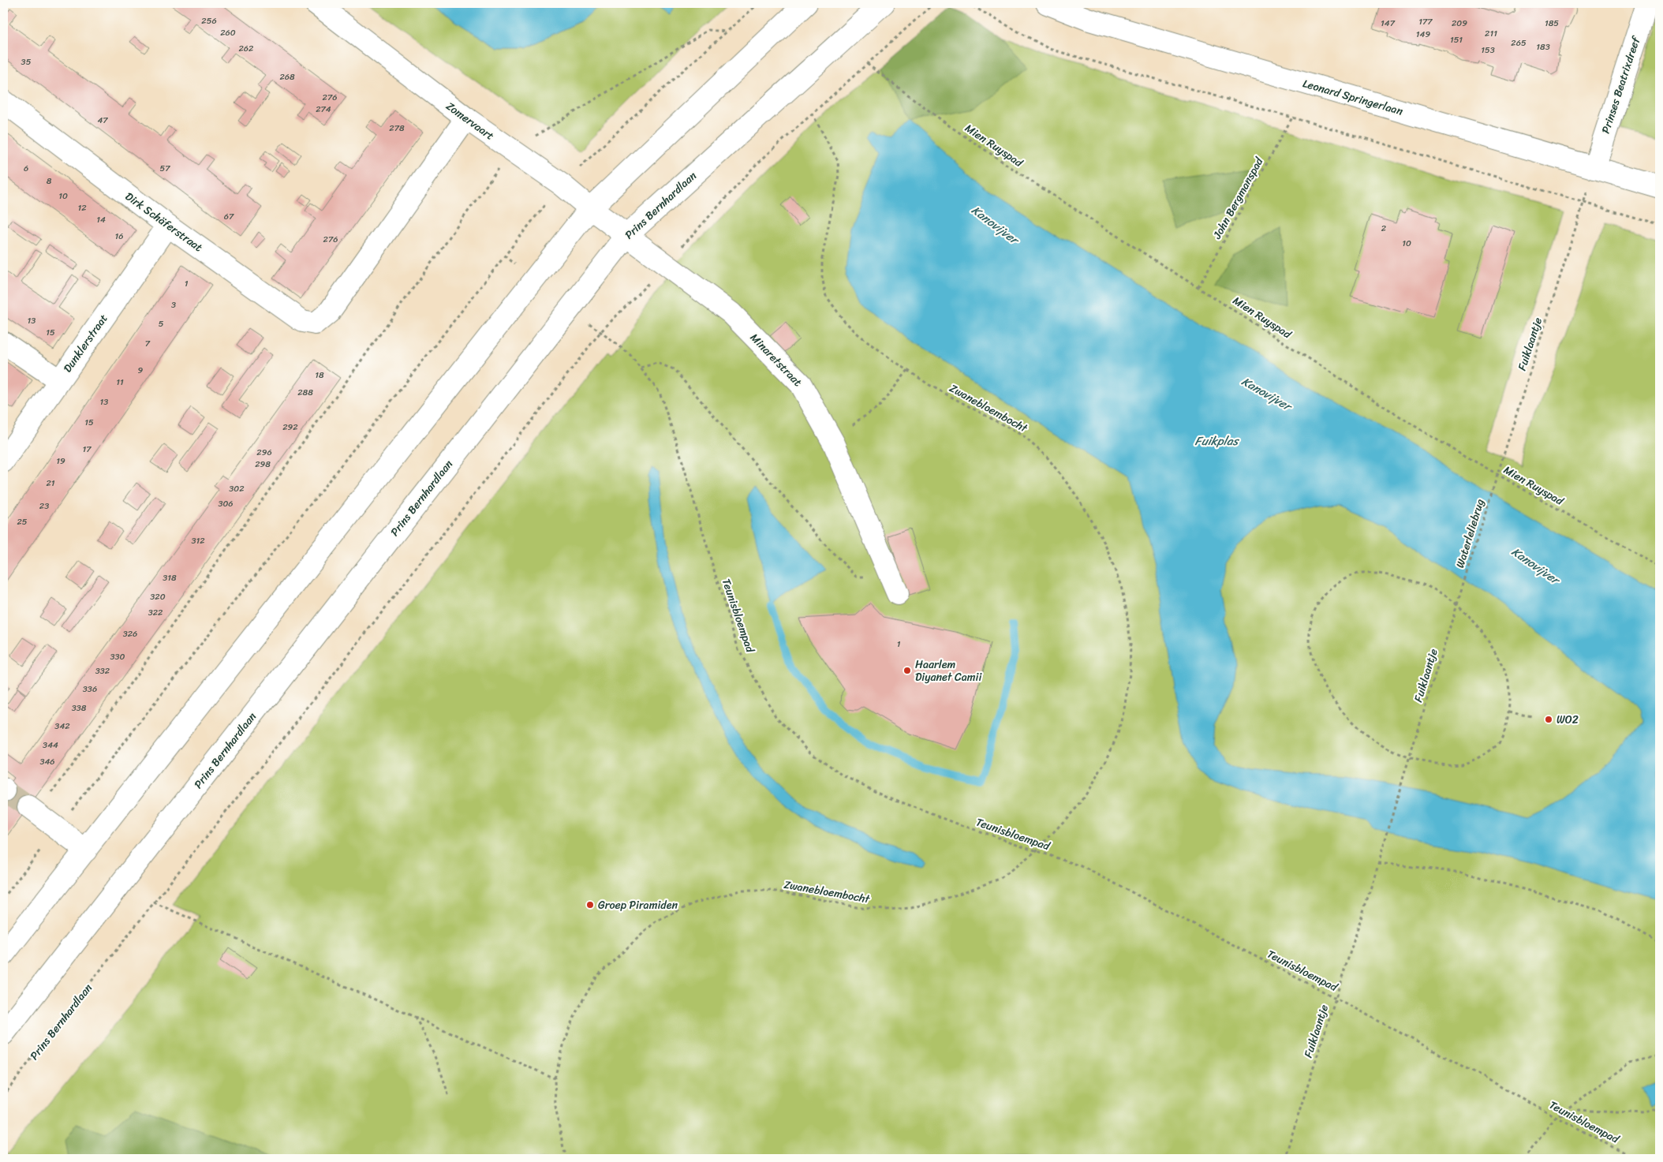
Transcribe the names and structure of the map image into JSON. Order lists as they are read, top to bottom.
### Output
{
  "streets": {
    "main road": [
      "Prinses Beatrixdreef",
      "Leonard Springerlaan",
      "Zomervaart",
      "Prins Bernhardlaan",
      "Dirk Schäferstraat",
      "Dunklerstraat",
      "Minaretstraat"
    ],
    "path": [
      "Mien Ruyspad",
      "John Bergmanspad",
      "Fuiklaantje",
      "Zwanebloembocht",
      "Waterleliebrug",
      "Teunisbloempad"
    ]
  },
  "crossings": [
    ["Prinses Beatrixdreef", "Leonard Springerlaan"],
    ["Zomervaart", "Prins Bernhardlaan"],
    ["Zomervaart", "Dirk Schäferstraat"],
    ["Zomervaart", "Minaretstraat"],
    ["Mien Ruyspad", "John Bergmanspad"],
    ["Mien Ruyspad", "Fuiklaantje"],
    ["Prins Bernhardlaan", "Minaretstraat"],
    ["Prins Bernhardlaan", "Teunisbloempad"],
    ["Dirk Schäferstraat", "Dunklerstraat"],
    ["Fuiklaantje", "Waterleliebrug"],
    ["Fuiklaantje", "Teunisbloempad"],
    ["Zwanebloembocht", "Teunisbloempad"]
  ],
  "water": ["Kanovijver", "Fuikplas"],
  "places": ["Haarlem Diyanet Camii", "WO2", "Groep Piramiden"],
  "house_numbers": [
    "256",
    "177",
    "147",
    "209",
    "185",
    "260",
    "211",
    "149",
    "151",
    "265",
    "183",
    "262",
    "153",
    "35",
    "268",
    "276",
    "274",
    "47",
    "278",
    "6",
    "57",
    "8",
    "10",
    "12",
    "67",
    "14",
    "2",
    "16",
    "276",
    "10",
    "1",
    "3",
    "13",
    "5",
    "15",
    "7",
    "9",
    "18",
    "11",
    "288",
    "13",
    "15",
    "292",
    "17",
    "296",
    "19",
    "298",
    "21",
    "302",
    "306",
    "23",
    "25",
    "312",
    "318",
    "320",
    "322",
    "326",
    "1",
    "330",
    "332",
    "336",
    "338",
    "342",
    "344",
    "346"
  ]
}
